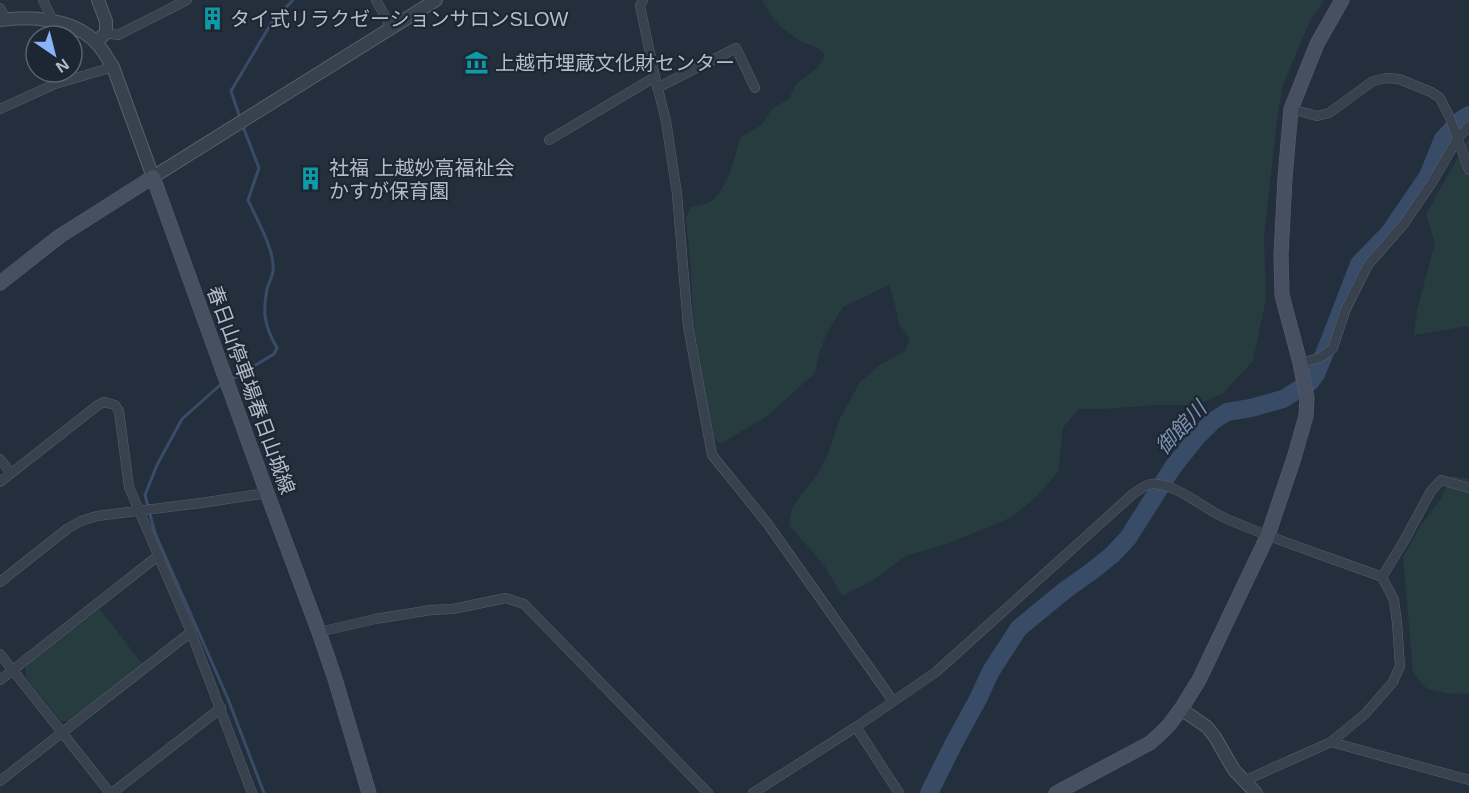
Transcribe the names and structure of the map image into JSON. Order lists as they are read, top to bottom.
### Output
{
  "streets": {
    "main road": ["春日山停車場春日山城線"]
  },
  "water": ["御館川"],
  "places": {
    "building": ["タイ式リラクゼーションサロンSLOW", "社福 上越妙高福祉会 かすが保育園"],
    "museum": ["上越市埋蔵文化財センター"]
  },
  "north": "bottom right"
}
